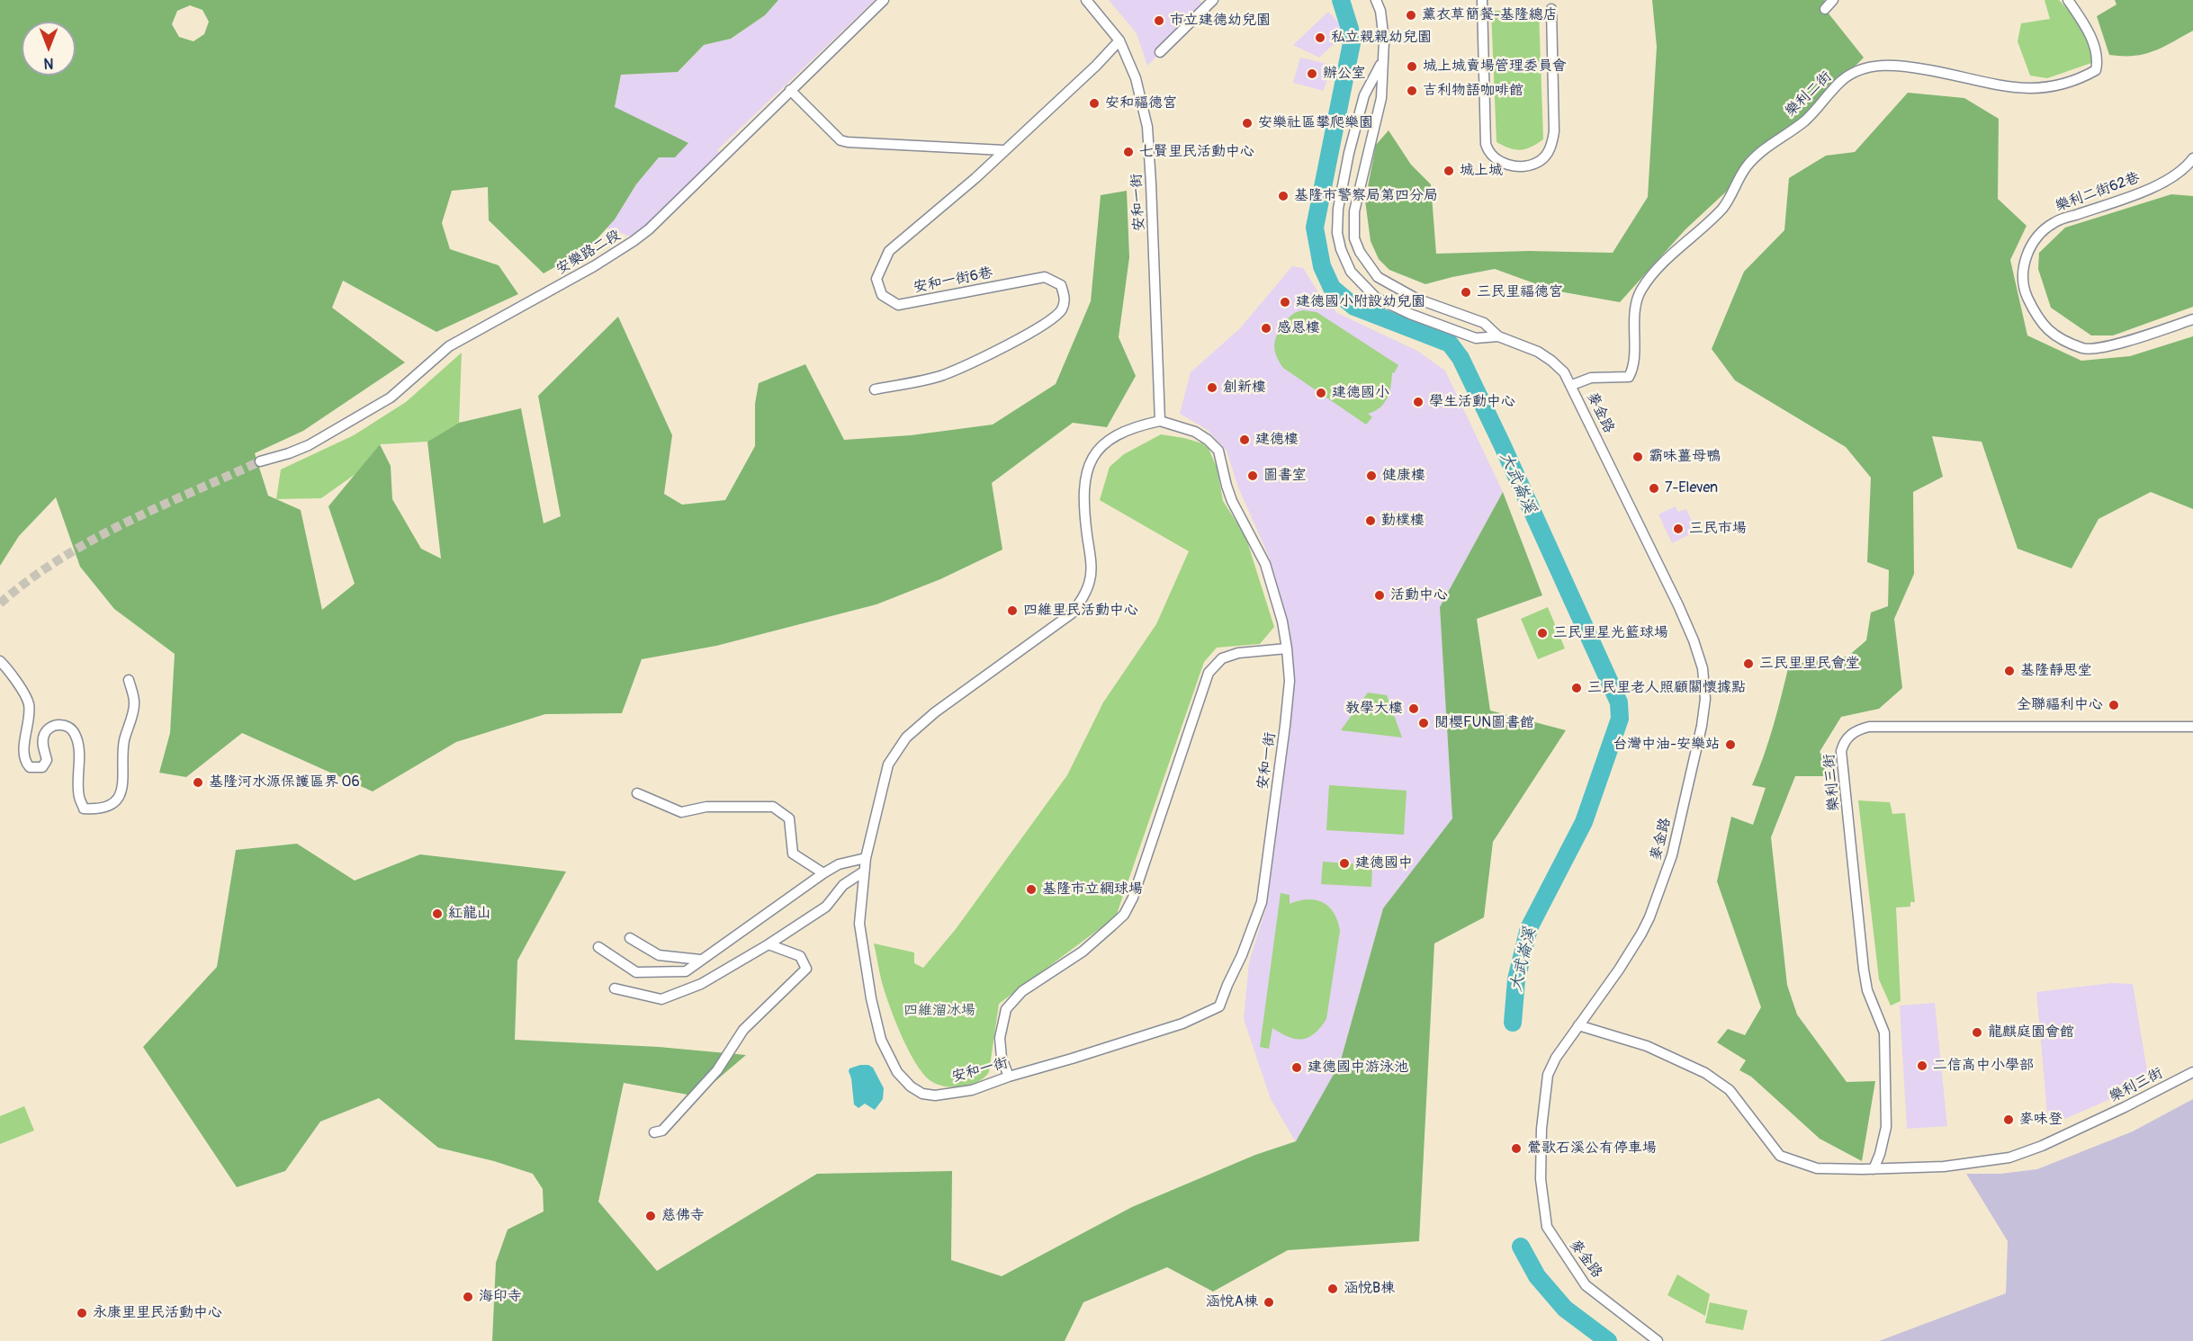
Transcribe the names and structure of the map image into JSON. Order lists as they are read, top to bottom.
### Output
{
  "streets": {
    "street": [
      "樂利二街",
      "樂利二街62巷",
      "安和一街",
      "安樂路二段",
      "安和一街6巷",
      "麥金路",
      "樂利三街"
    ]
  },
  "crossings": [
    ["樂利二街", "麥金路"],
    ["安和一街", "安和一街6巷"],
    ["麥金路", "樂利三街"]
  ],
  "water": ["大武崙溪"],
  "parks": ["四維溜冰場"],
  "places": [
    "薰衣草簡餐-基隆總店",
    "市立建德幼兒園",
    "私立親親幼兒園",
    "城上城賣場管理委員會",
    "辦公室",
    "吉利物語咖啡館",
    "安和福德宮",
    "安樂社區攀爬樂園",
    "七賢里民活動中心",
    "城上城",
    "基隆市警察局第四分局",
    "三民里福德宮",
    "建德國小附設幼兒園",
    "感恩樓",
    "創新樓",
    "建德國小",
    "學生活動中心",
    "建德樓",
    "霸味薑母鴨",
    "圖書室",
    "健康樓",
    "7-Eleven",
    "勤樸樓",
    "三民市場",
    "活動中心",
    "四維里民活動中心",
    "三民里星光籃球場",
    "三民里里民會堂",
    "基隆靜思堂",
    "三民里老人照顧關懷據點",
    "全聯福利中心",
    "教學大樓",
    "閱櫻FUN圖書館",
    "台灣中油-安樂站",
    "基隆河水源保護區界 06",
    "建德國中",
    "基隆市立網球場",
    "紅龍山",
    "龍麒庭園會館",
    "二信高中小學部",
    "建德國中游泳池",
    "麥味登",
    "鶯歌石溪公有停車場",
    "慈佛寺",
    "涵悅B棟",
    "海印寺",
    "涵悅A棟",
    "永康里里民活動中心"
  ],
  "north": "bottom"
}
